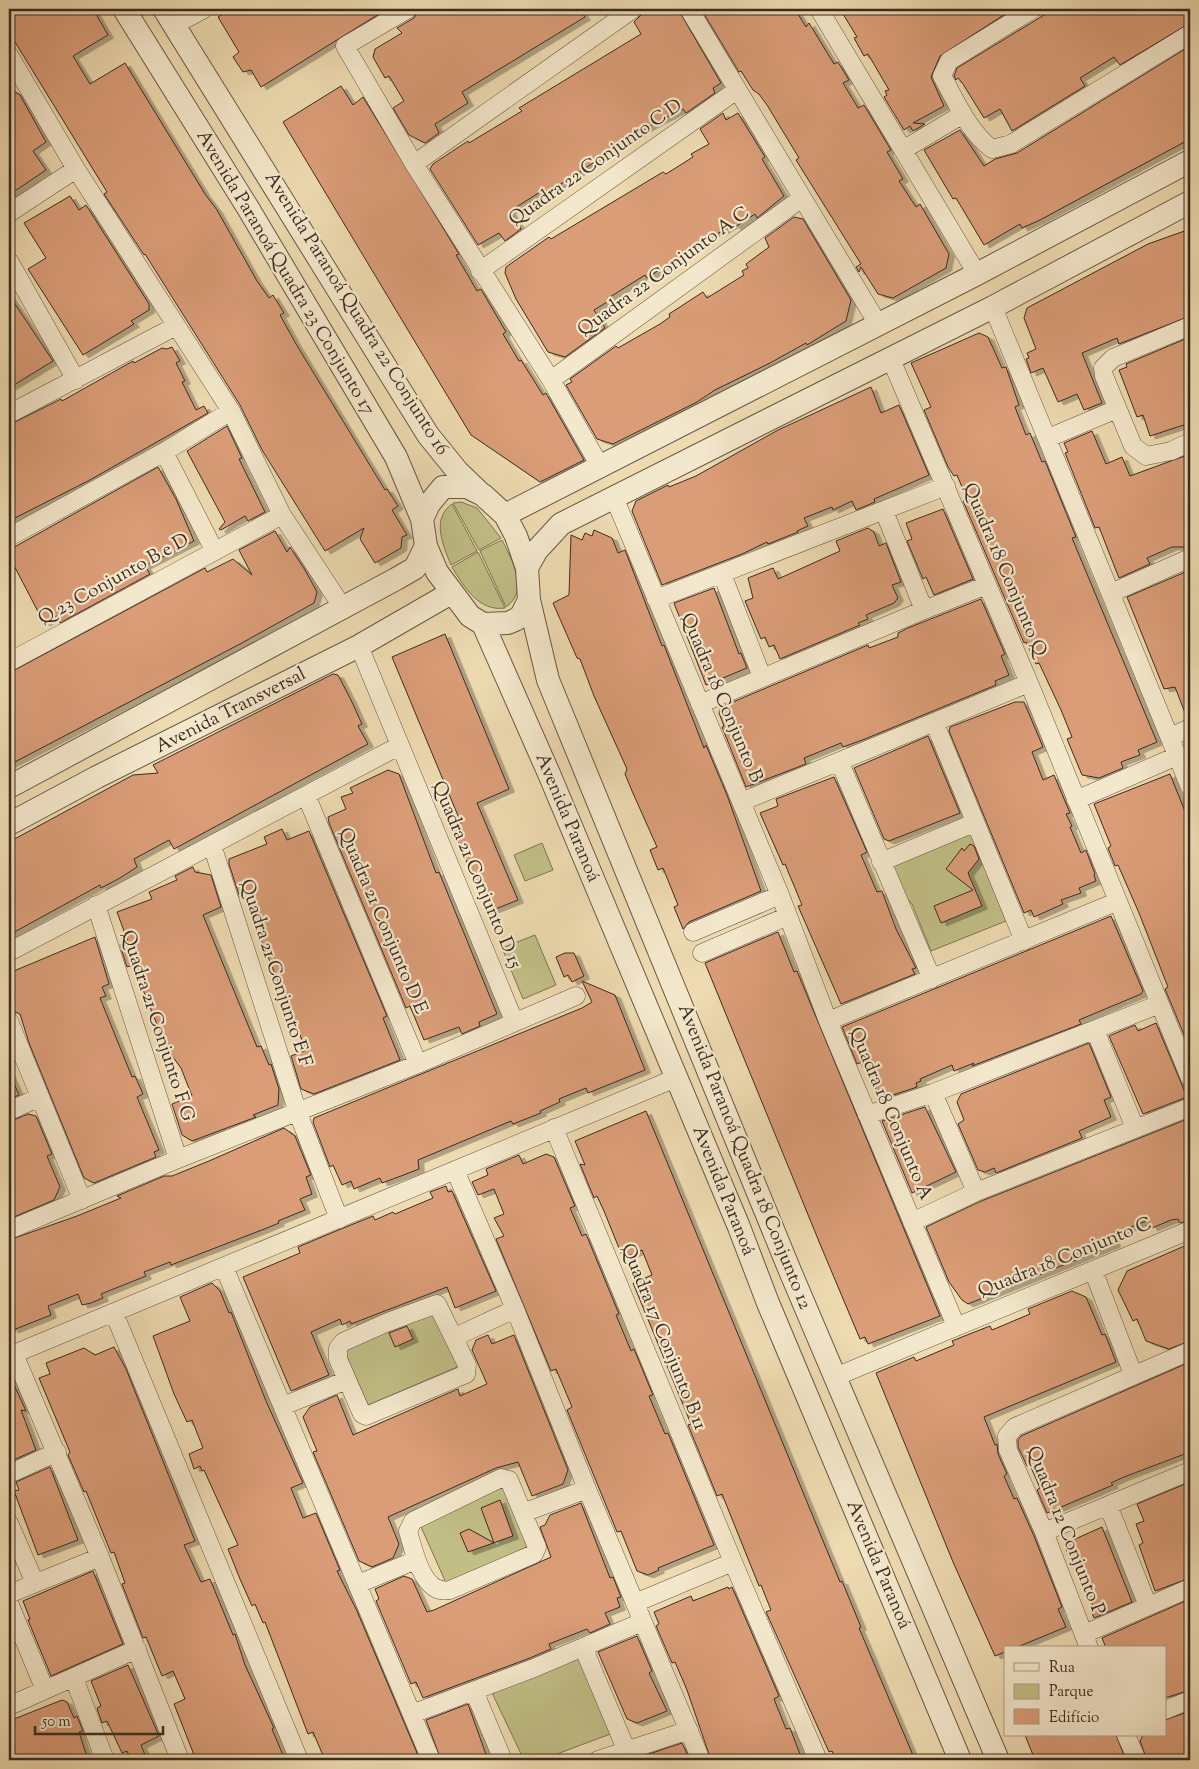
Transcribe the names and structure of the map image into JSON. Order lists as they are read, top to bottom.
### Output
{
  "streets": {
    "street": [
      "Quadra 22 Conjunto C D",
      "Quadra 22 Conjunto A C",
      "Avenida Paranoá Quadra 23 Conjunto 17",
      "Avenida Paranoá Quadra 22 Conjunto 16",
      "Quadra 18 Conjunto Q",
      "Q 23 Conjunto B e D",
      "Quadra 18 Conjunto B",
      "Avenida Transversal",
      "Avenida Paranoá",
      "Quadra 21 Conjunto D 15",
      "Quadra 21 Conjunto D E",
      "Quadra 21 Conjunto E F",
      "Quadra 21 Conjunto F G",
      "Quadra 18 Conjunto A",
      "Avenida Paranoá Quadra 18 Conjunto 12",
      "Quadra 18 Conjunto C",
      "Quadra 17 Conjunto B 11",
      "Quadra 12 Conjunto P"
    ]
  },
  "crossings": [
    ["Avenida Paranoá Quadra 23 Conjunto 17", "Avenida Paranoá Quadra 22 Conjunto 16"],
    ["Avenida Paranoá Quadra 23 Conjunto 17", "Avenida Transversal"],
    ["Avenida Paranoá Quadra 23 Conjunto 17", "Avenida Paranoá"],
    ["Avenida Paranoá Quadra 23 Conjunto 17", "Avenida Paranoá Quadra 18 Conjunto 12"],
    ["Avenida Paranoá Quadra 22 Conjunto 16", "Avenida Transversal"],
    ["Avenida Paranoá Quadra 22 Conjunto 16", "Avenida Paranoá"],
    ["Avenida Paranoá Quadra 22 Conjunto 16", "Avenida Paranoá Quadra 18 Conjunto 12"],
    ["Quadra 18 Conjunto B", "Quadra 18 Conjunto A"],
    ["Avenida Transversal", "Avenida Paranoá"],
    ["Avenida Transversal", "Quadra 21 Conjunto D 15"],
    ["Avenida Transversal", "Avenida Paranoá Quadra 18 Conjunto 12"],
    ["Avenida Paranoá", "Avenida Paranoá Quadra 18 Conjunto 12"],
    ["Quadra 18 Conjunto A", "Quadra 18 Conjunto C"],
    ["Avenida Paranoá Quadra 18 Conjunto 12", "Quadra 18 Conjunto C"]
  ],
  "legend": ["Rua", "Parque", "Edifício"],
  "scale_bar": "50 m"
}
